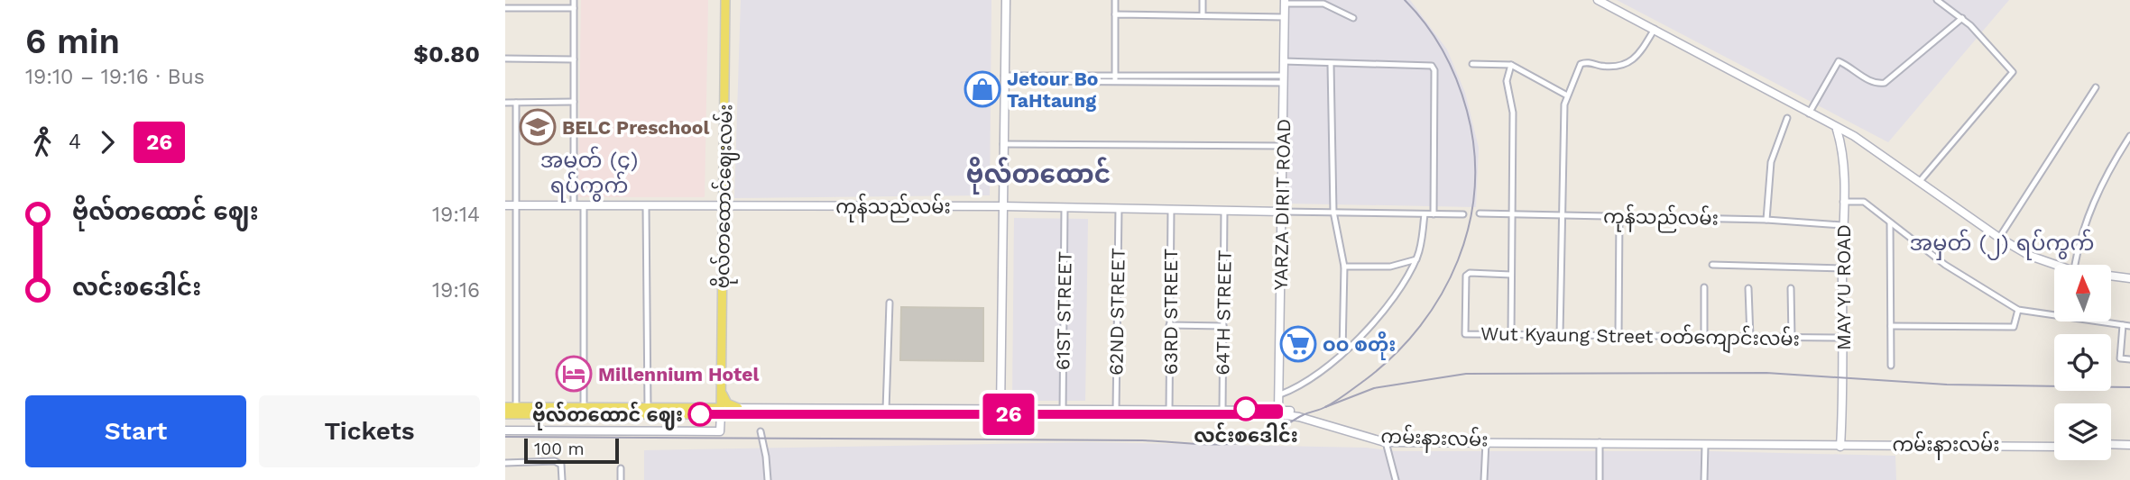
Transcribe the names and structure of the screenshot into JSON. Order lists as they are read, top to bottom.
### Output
{
  "streets": {
    "main road": [
      "ဗိုလ်တထောင်ဈေးလမ်း",
      "YARZA DIRIT ROAD",
      "ကုန်သည်လမ်း",
      "MAY YU ROAD",
      "ကမ်းနားလမ်း"
    ],
    "street": [
      "61ST STREET",
      "62ND STREET",
      "63RD STREET",
      "64TH STREET",
      "Wut Kyaung Street ဝတ်ကျောင်းလမ်း"
    ]
  },
  "crossings": [
    ["ဗိုလ်တထောင်ဈေးလမ်း", "ကုန်သည်လမ်း"],
    ["ဗိုလ်တထောင်ဈေးလမ်း", "ကမ်းနားလမ်း"],
    ["YARZA DIRIT ROAD", "ကုန်သည်လမ်း"],
    ["YARZA DIRIT ROAD", "ကမ်းနားလမ်း"],
    ["ကုန်သည်လမ်း", "MAY YU ROAD"],
    ["ကုန်သည်လမ်း", "61ST STREET"],
    ["ကုန်သည်လမ်း", "62ND STREET"],
    ["ကုန်သည်လမ်း", "63RD STREET"],
    ["ကုန်သည်လမ်း", "64TH STREET"],
    ["MAY YU ROAD", "Wut Kyaung Street ဝတ်ကျောင်းလမ်း"],
    ["MAY YU ROAD", "ကမ်းနားလမ်း"],
    ["61ST STREET", "ကမ်းနားလမ်း"],
    ["62ND STREET", "ကမ်းနားလမ်း"],
    ["63RD STREET", "ကမ်းနားလမ်း"],
    ["64TH STREET", "ကမ်းနားလမ်း"]
  ],
  "districts": ["အမှတ် (၄) ရပ်ကွက်", "ဗိုလ်တထောင်", "အမှတ် (၂) ရပ်ကွက်"],
  "places": {
    "shop": ["Jetour Bo TaHtaung"],
    "school or university": ["BELC Preschool"],
    "supermarket": ["ဝဝ စတိုး"],
    "hotel": ["Millennium Hotel"],
    "other": ["လင်းစဒေါင်း", "ဗိုလ်တထောင် ဈေး"]
  },
  "lines": ["bus line 26"],
  "scale_bar": "100 m",
  "north": "top",
  "page": {
    "heading": ["6 min", "19:10 – 19:16 · Bus", "$0.80"],
    "on_map": "26",
    "legs": ["4", "26"],
    "list": [
      {
        "name": "ဗိုလ်တထောင် ဈေး",
        "value": "19:14"
      },
      {
        "name": "လင်းစဒေါင်း",
        "value": "19:16"
      }
    ],
    "buttons": ["Start", "Tickets"],
    "scale": "100 m"
  }
}
